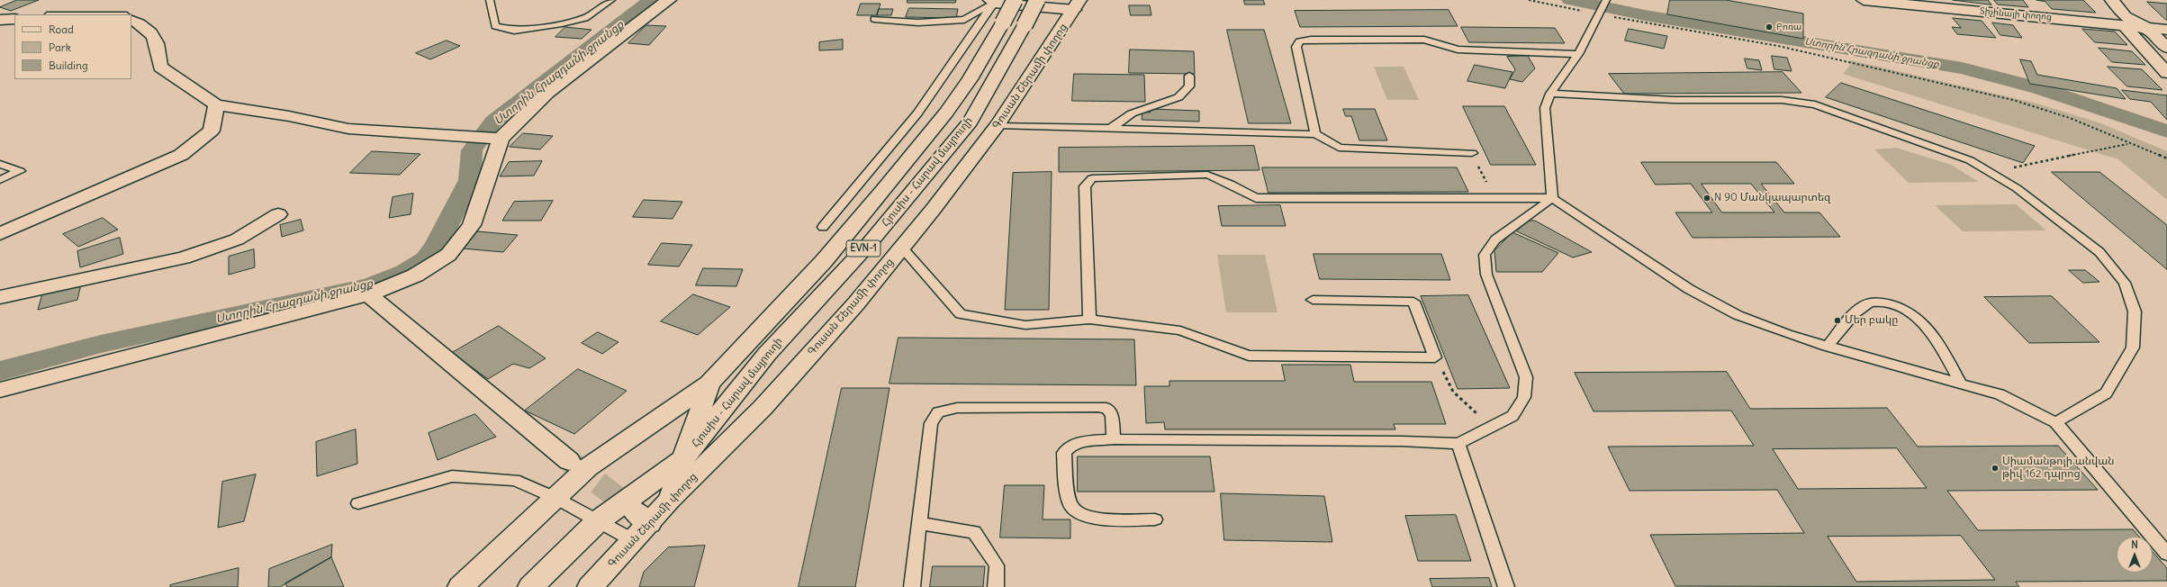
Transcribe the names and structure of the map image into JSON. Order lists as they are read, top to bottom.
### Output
{
  "streets": {
    "main road": [
      "Տիչինայի փողոց",
      "Գուսան Շերամի փողոց",
      "Հյուսիս - Հարավ մայրուղի",
      "EVN-1"
    ]
  },
  "water": ["Ստորին Հրազդանի ջրանցք"],
  "places": [
    "Բոռա",
    "N 90 Մանկապարտեզ",
    "Մեր բակը",
    "Սիամանթոյի անվան թիվ 162 դպրոց"
  ],
  "legend": ["Road", "Park", "Building"],
  "north": "top"
}
